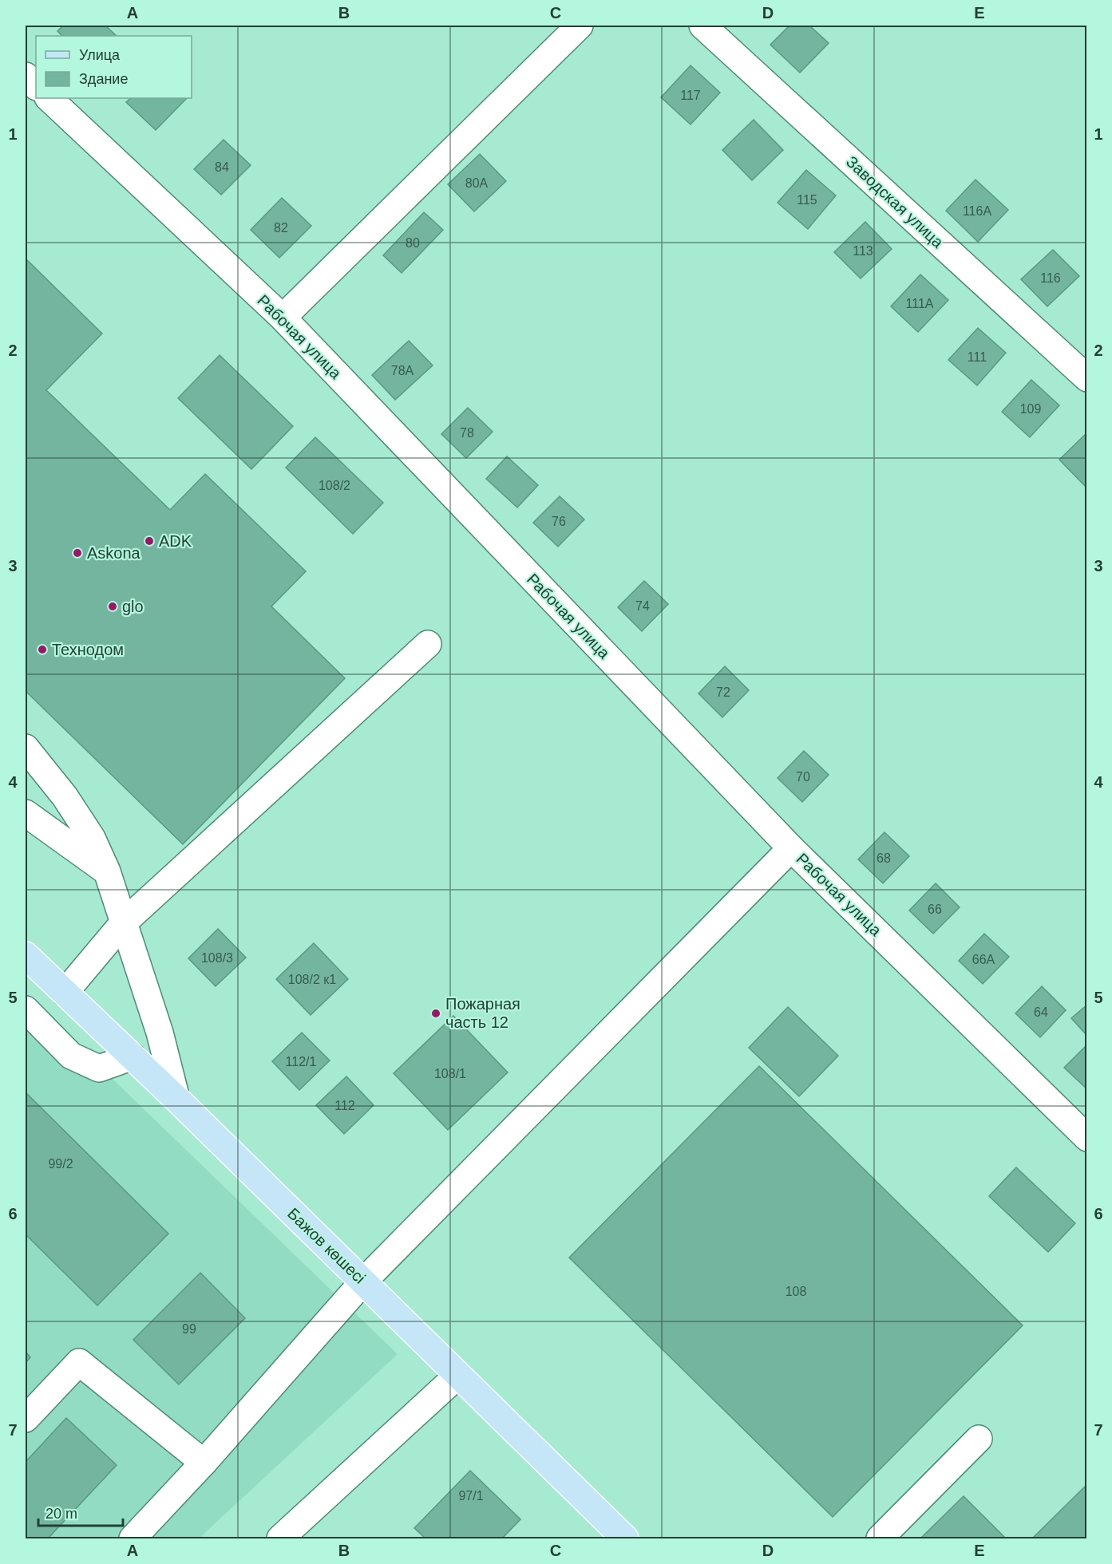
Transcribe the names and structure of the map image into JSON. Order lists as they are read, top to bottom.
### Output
{
  "streets": {
    "main road": ["Бажов көшесі"],
    "street": ["Заводская улица", "Рабочая улица"]
  },
  "places": [
    "ADK",
    "Askona",
    "glo",
    "Технодом",
    "Пожарная часть 12"
  ],
  "house_numbers": [
    "117",
    "84",
    "80А",
    "115",
    "116А",
    "82",
    "80",
    "113",
    "116",
    "111А",
    "111",
    "78А",
    "109",
    "78",
    "108/2",
    "76",
    "74",
    "72",
    "70",
    "68",
    "66",
    "108/3",
    "66А",
    "108/2 к1",
    "64",
    "112/1",
    "108/1",
    "112",
    "99/2",
    "108",
    "99",
    "97/1"
  ],
  "legend": ["Улица", "Здание"],
  "scale_bar": "20 m",
  "grid": {
    "columns": [
      "A",
      "B",
      "C",
      "D",
      "E"
    ],
    "rows": [
      "1",
      "2",
      "3",
      "4",
      "5",
      "6",
      "7"
    ]
  }
}
